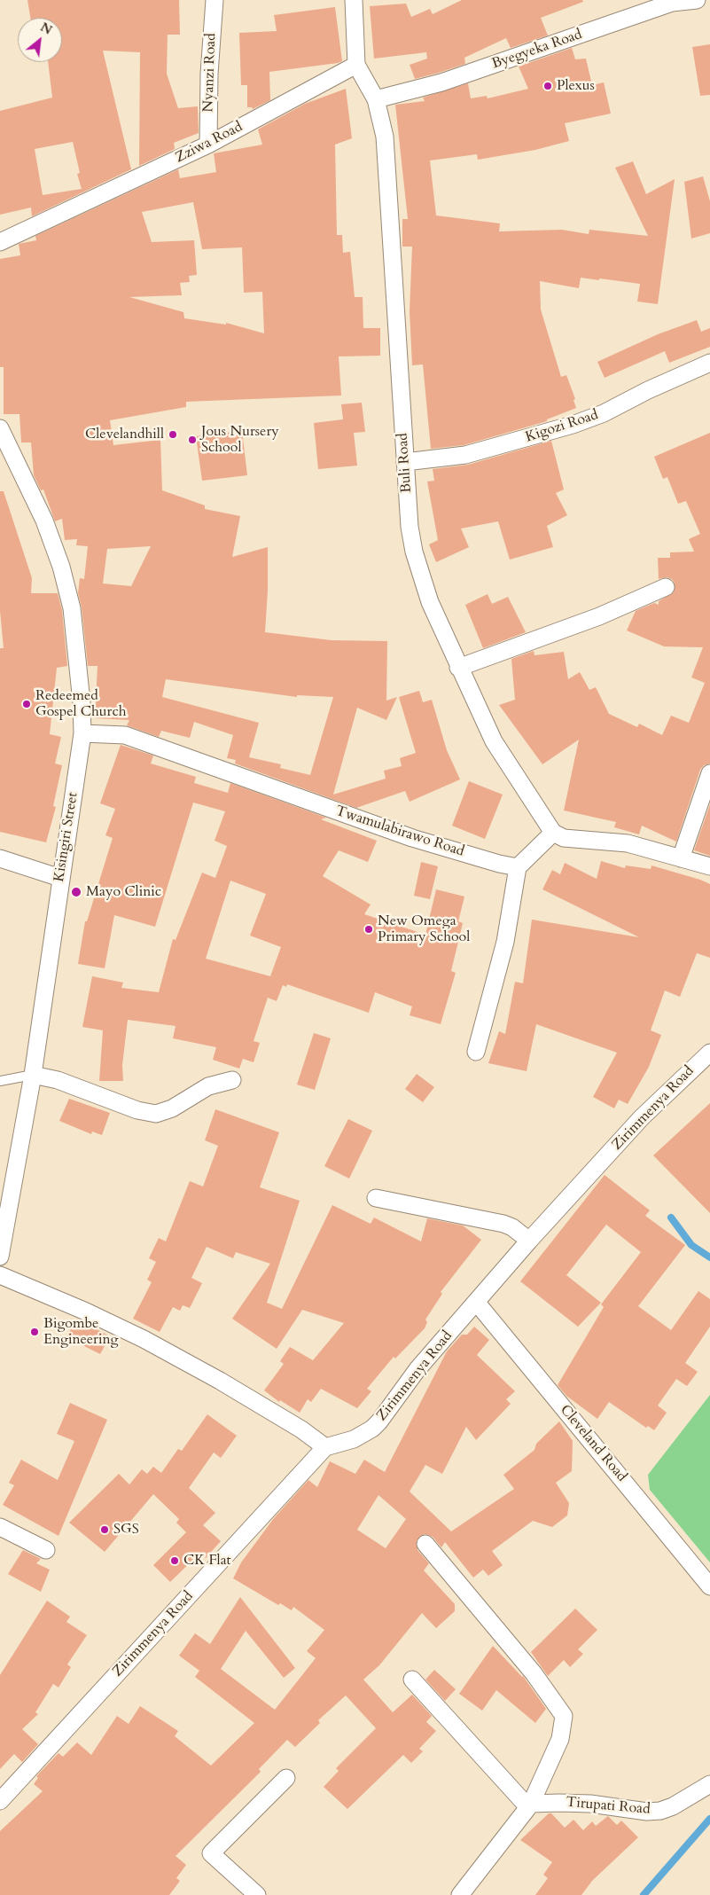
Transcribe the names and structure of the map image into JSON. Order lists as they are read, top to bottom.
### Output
{
  "streets": {
    "street": [
      "Byegyeka Road",
      "Nyanzi Road",
      "Zziwa Road",
      "Kigozi Road",
      "Buli Road",
      "Twamulabirawo Road",
      "Kisingiri Street",
      "Zirimmenya Road",
      "Cleveland Road",
      "Tirupati Road"
    ]
  },
  "crossings": [
    ["Byegyeka Road", "Buli Road"],
    ["Nyanzi Road", "Zziwa Road"],
    ["Zziwa Road", "Buli Road"],
    ["Kigozi Road", "Buli Road"],
    ["Twamulabirawo Road", "Kisingiri Street"],
    ["Zirimmenya Road", "Cleveland Road"]
  ],
  "places": [
    "Plexus",
    "Clevelandhill",
    "Jous Nursery School",
    "Redeemed Gospel Church",
    "Mayo Clinic",
    "New Omega Primary School",
    "Bigombe Engineering",
    "SGS",
    "CK Flat"
  ],
  "north": "top right"
}
